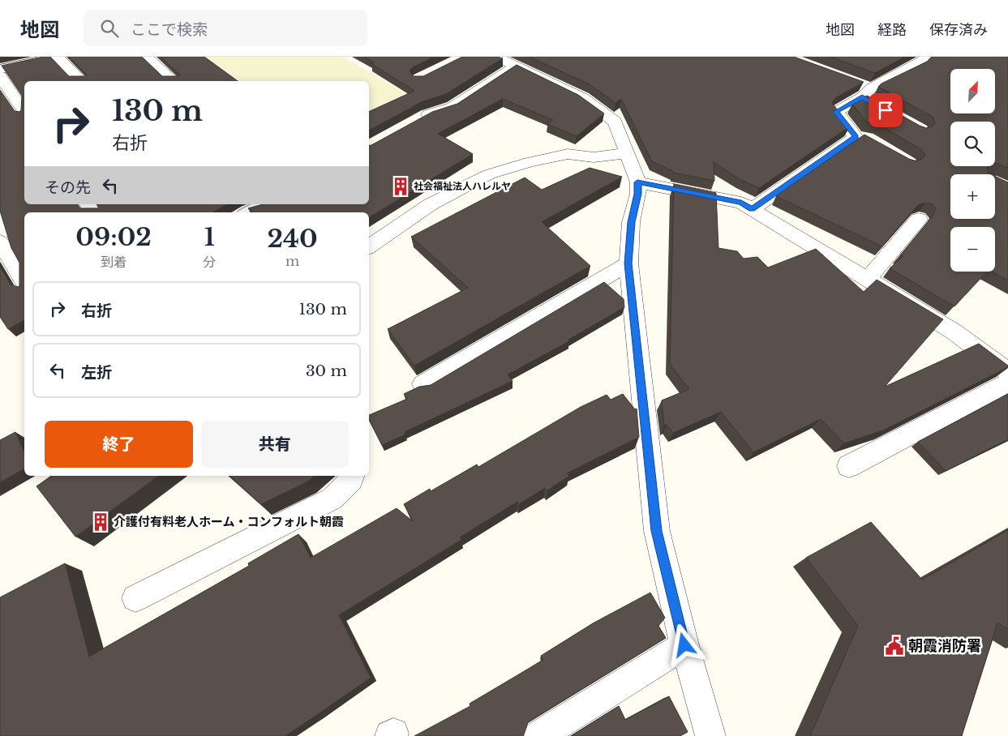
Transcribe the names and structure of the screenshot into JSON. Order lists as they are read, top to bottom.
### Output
{
  "places": {
    "building": ["社会福祉法人ハレルヤ", "介護付有料老人ホーム・コンフォルト朝霞"],
    "public building": ["朝霞消防署"]
  },
  "north": "top right",
  "page": {
    "header": "地図",
    "search": "ここで検索",
    "nav": ["地図", "経路", "保存済み"],
    "map_buttons": ["+", "−"],
    "turn": ["130 m", "右折"],
    "then": "その先",
    "eta": [
      "09:02",
      "到着",
      "1",
      "分",
      "240",
      "m"
    ],
    "list": [
      {
        "name": "右折",
        "value": "130 m"
      },
      {
        "name": "左折",
        "value": "30 m"
      }
    ],
    "buttons": ["終了", "共有"]
  }
}
